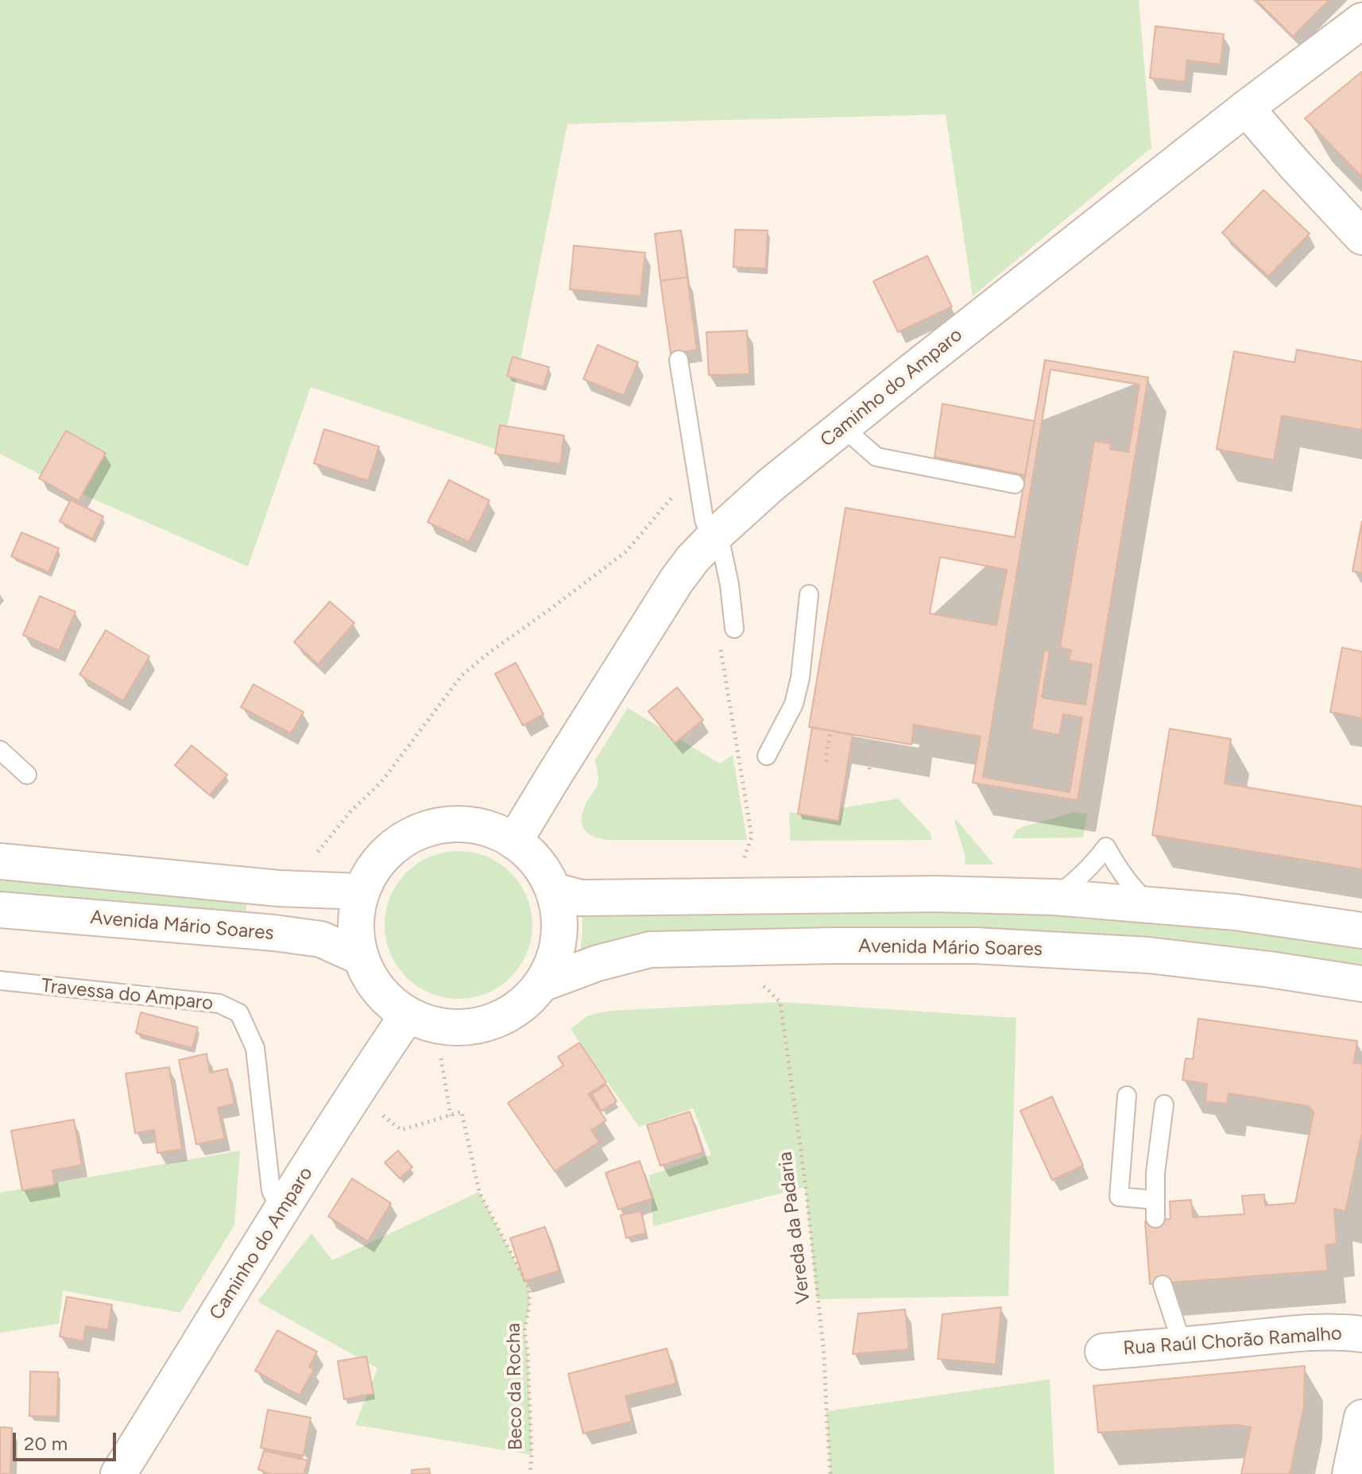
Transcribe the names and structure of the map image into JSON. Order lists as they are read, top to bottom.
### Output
{
  "streets": {
    "main road": ["Caminho do Amparo", "Avenida Mário Soares", "Rua Raúl Chorão Ramalho"],
    "lane": ["Travessa do Amparo"],
    "path": ["Vereda da Padaria", "Beco da Rocha"]
  },
  "crossings": [
    ["Caminho do Amparo", "Avenida Mário Soares"],
    ["Caminho do Amparo", "Travessa do Amparo"]
  ],
  "scale_bar": "20 m"
}
